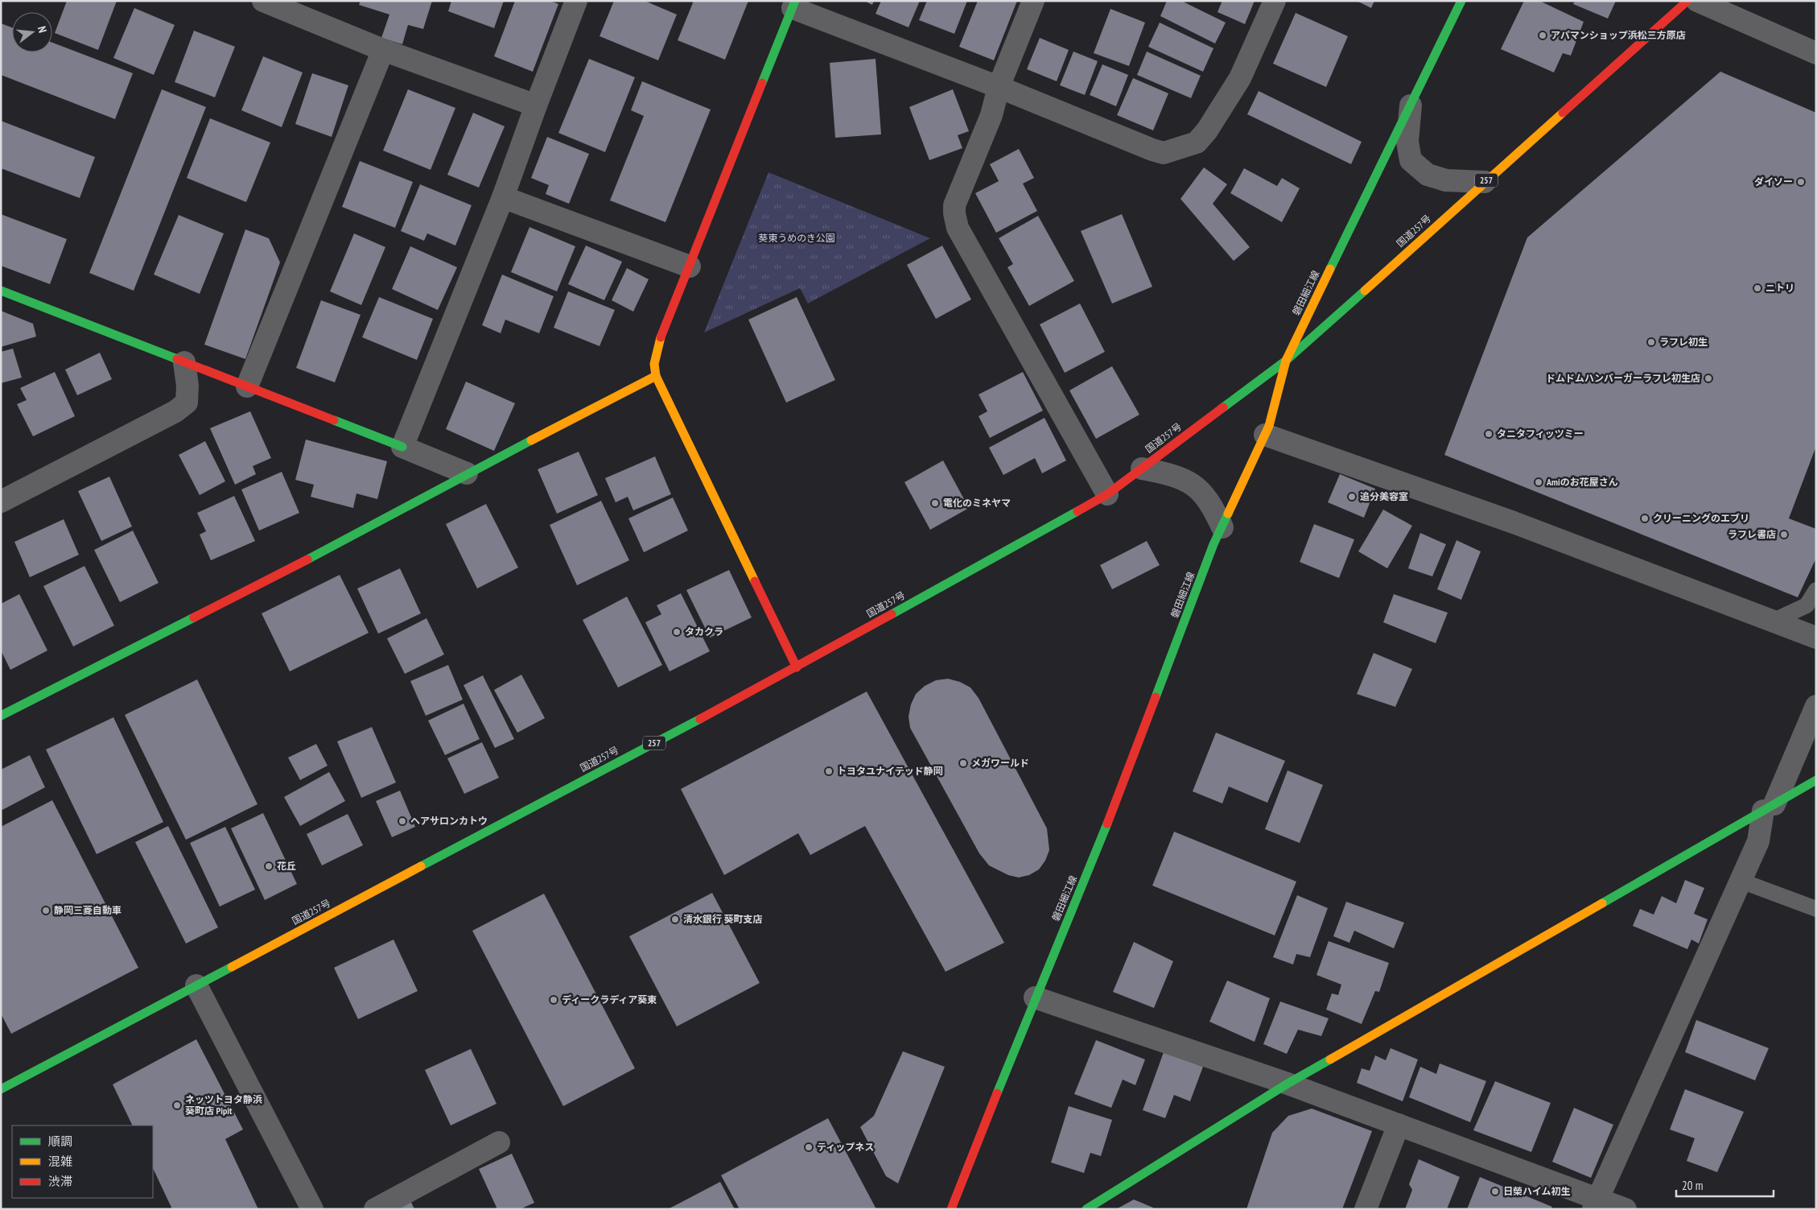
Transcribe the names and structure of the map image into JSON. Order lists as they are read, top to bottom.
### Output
{
  "streets": {
    "main road": ["257", "国道257号", "磐田細江線"]
  },
  "crossings": [
    ["国道257号", "磐田細江線"]
  ],
  "parks": ["葵東うめのき公園"],
  "places": [
    "アパマンショップ浜松三方原店",
    "ダイソー",
    "ニトリ",
    "ラフレ初生",
    "ドムドムハンバーガーラフレ初生店",
    "タニタフィッツミー",
    "Amiのお花屋さん",
    "追分美容室",
    "電化のミネヤマ",
    "クリーニングのエブリ",
    "ラフレ書店",
    "タカクラ",
    "メガワールド",
    "トヨタユナイテッド静岡",
    "ヘアサロンカトウ",
    "花丘",
    "静岡三菱自動車",
    "清水銀行 葵町支店",
    "ディークラディア葵東",
    "ネッツトヨタ静浜 葵町店 Pipit",
    "ティップネス",
    "日榮ハイム初生"
  ],
  "legend": ["順調", "混雑", "渋滞"],
  "scale_bar": "20 m",
  "north": "right"
}
